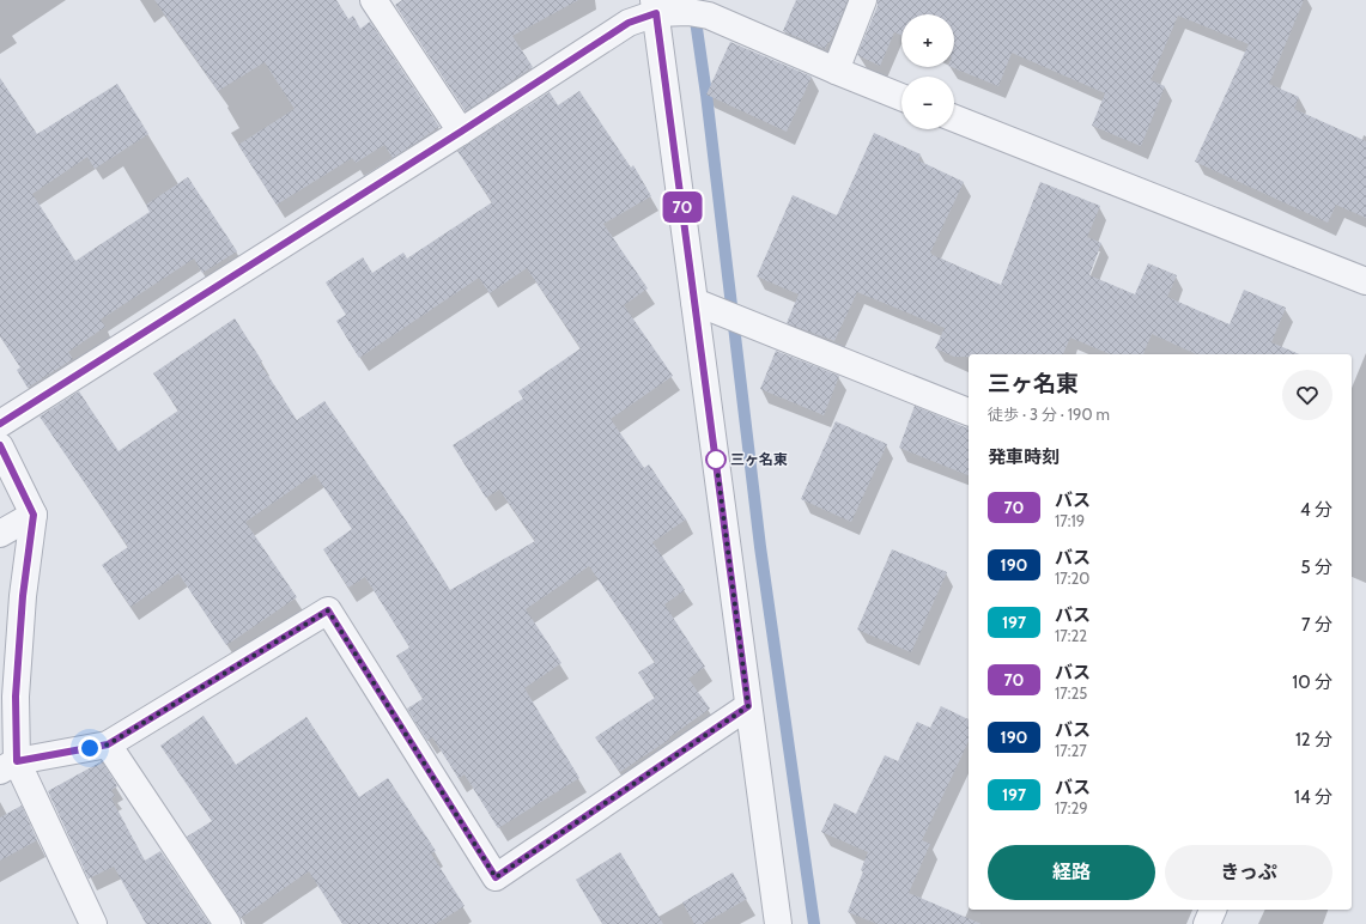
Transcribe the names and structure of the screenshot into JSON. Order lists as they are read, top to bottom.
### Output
{
  "places": ["三ヶ名東"],
  "lines": ["bus line 70"],
  "page": {
    "on_map": "70",
    "map_buttons": ["+", "−"],
    "heading": [
      ["三ヶ名東", "徒歩 · 3 分 · 190 m"],
      "発車時刻"
    ],
    "list": [
      {
        "mark": "70",
        "name": "バス",
        "note": "17:19",
        "value": "4 分"
      },
      {
        "mark": "190",
        "name": "バス",
        "note": "17:20",
        "value": "5 分"
      },
      {
        "mark": "197",
        "name": "バス",
        "note": "17:22",
        "value": "7 分"
      },
      {
        "mark": "70",
        "name": "バス",
        "note": "17:25",
        "value": "10 分"
      },
      {
        "mark": "190",
        "name": "バス",
        "note": "17:27",
        "value": "12 分"
      },
      {
        "mark": "197",
        "name": "バス",
        "note": "17:29",
        "value": "14 分"
      }
    ],
    "buttons": ["経路", "きっぷ"]
  }
}
